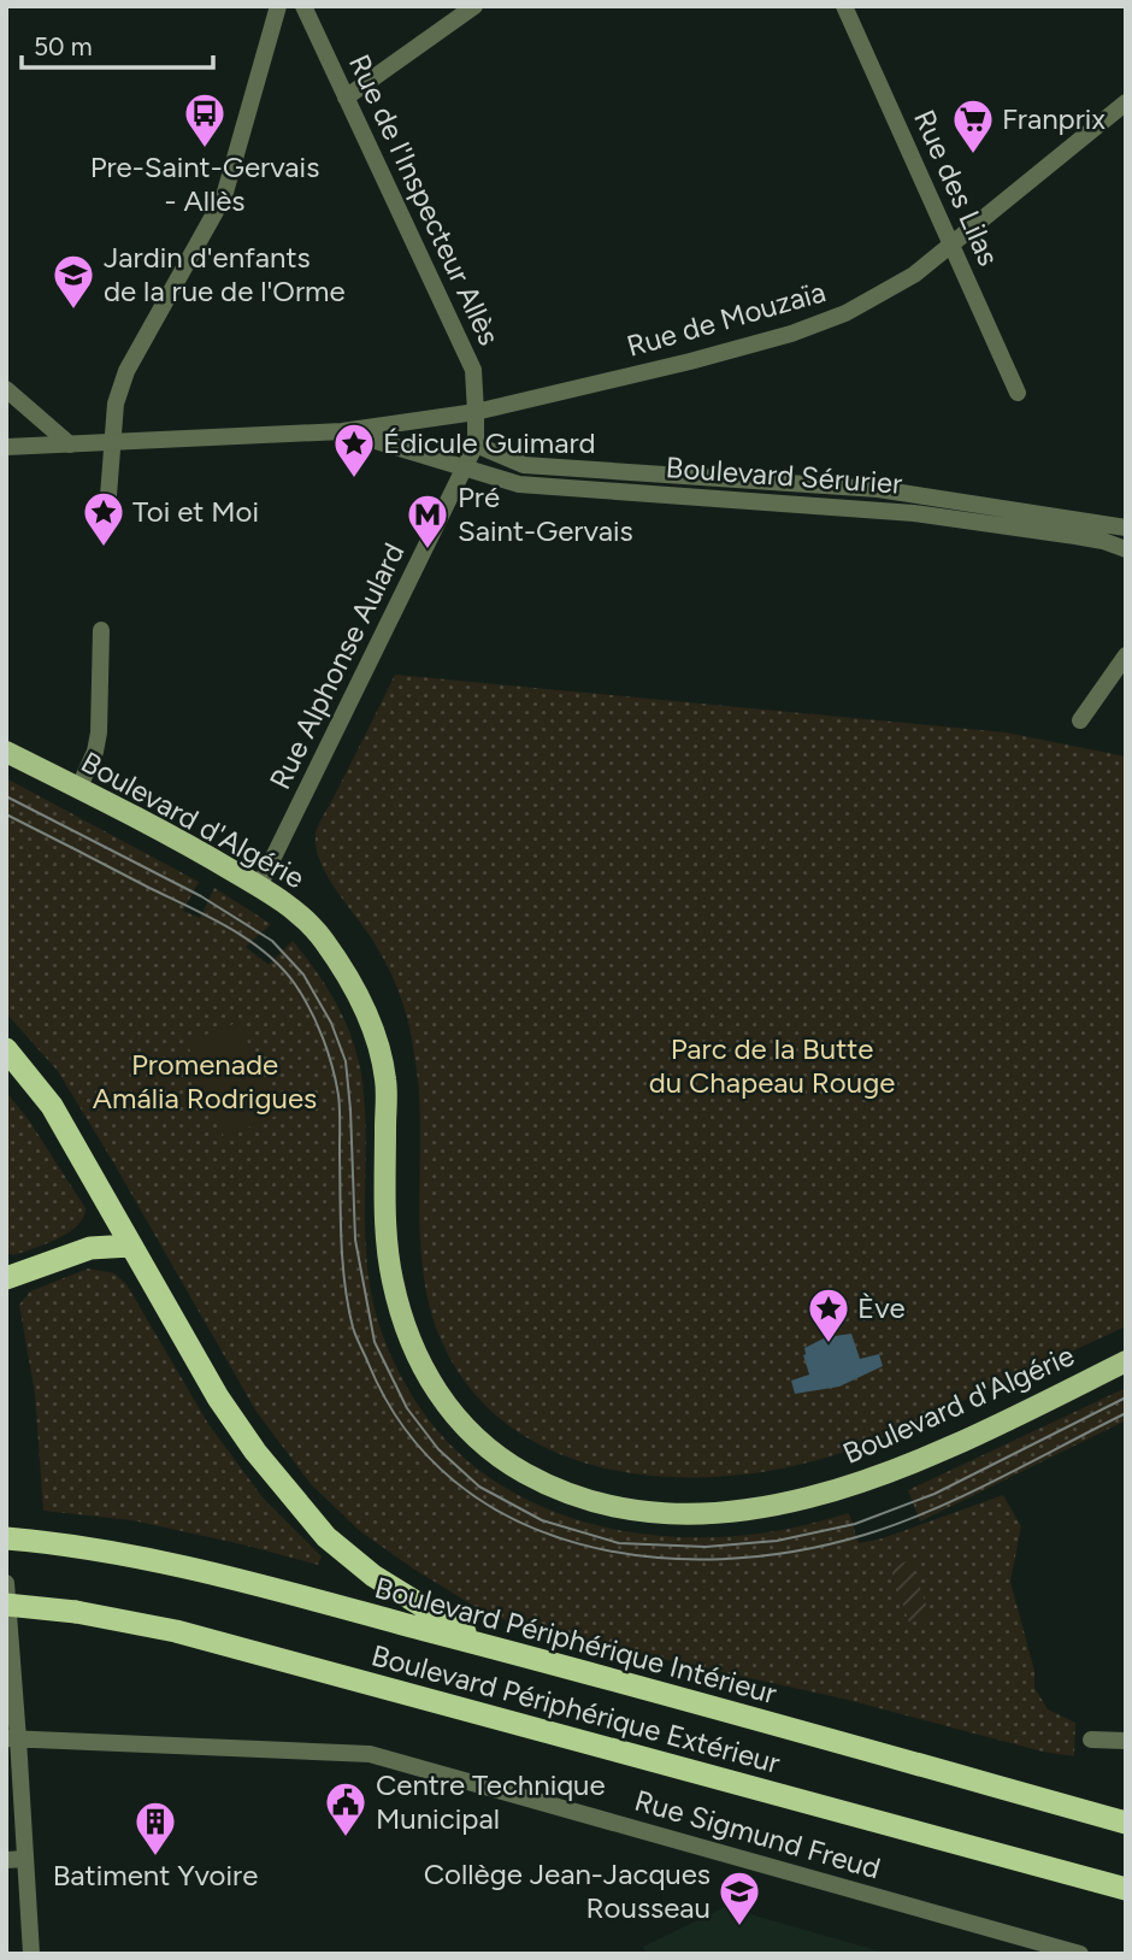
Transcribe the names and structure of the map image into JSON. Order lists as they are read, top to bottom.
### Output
{
  "streets": {
    "highway": ["Boulevard Périphérique Intérieur", "Boulevard Périphérique Extérieur"],
    "main road": ["Boulevard d'Algérie"],
    "street": [
      "Rue des Lilas",
      "Rue de l'Inspecteur Allès",
      "Rue de Mouzaïa",
      "Boulevard Sérurier",
      "Rue Alphonse Aulard",
      "Rue Sigmund Freud"
    ]
  },
  "crossings": [
    ["Rue des Lilas", "Rue de Mouzaïa"],
    ["Rue de l'Inspecteur Allès", "Rue de Mouzaïa"],
    ["Rue de l'Inspecteur Allès", "Boulevard Sérurier"],
    ["Rue de l'Inspecteur Allès", "Rue Alphonse Aulard"],
    ["Rue de Mouzaïa", "Boulevard Sérurier"],
    ["Boulevard Sérurier", "Rue Alphonse Aulard"],
    ["Rue Alphonse Aulard", "Boulevard d'Algérie"]
  ],
  "parks": ["Parc de la Butte du Chapeau Rouge", "Promenade Amália Rodrigues"],
  "places": {
    "bus stop": ["Pre-Saint-Gervais - Allès"],
    "supermarket": ["Franprix"],
    "school or university": ["Jardin d'enfants de la rue de l'Orme", "Collège Jean-Jacques Rousseau"],
    "place": ["Édicule Guimard", "Toi et Moi", "Ève"],
    "metro station": ["Pré Saint-Gervais"],
    "public building": ["Centre Technique Municipal"],
    "building": ["Batiment Yvoire"]
  },
  "scale_bar": "50 m"
}
